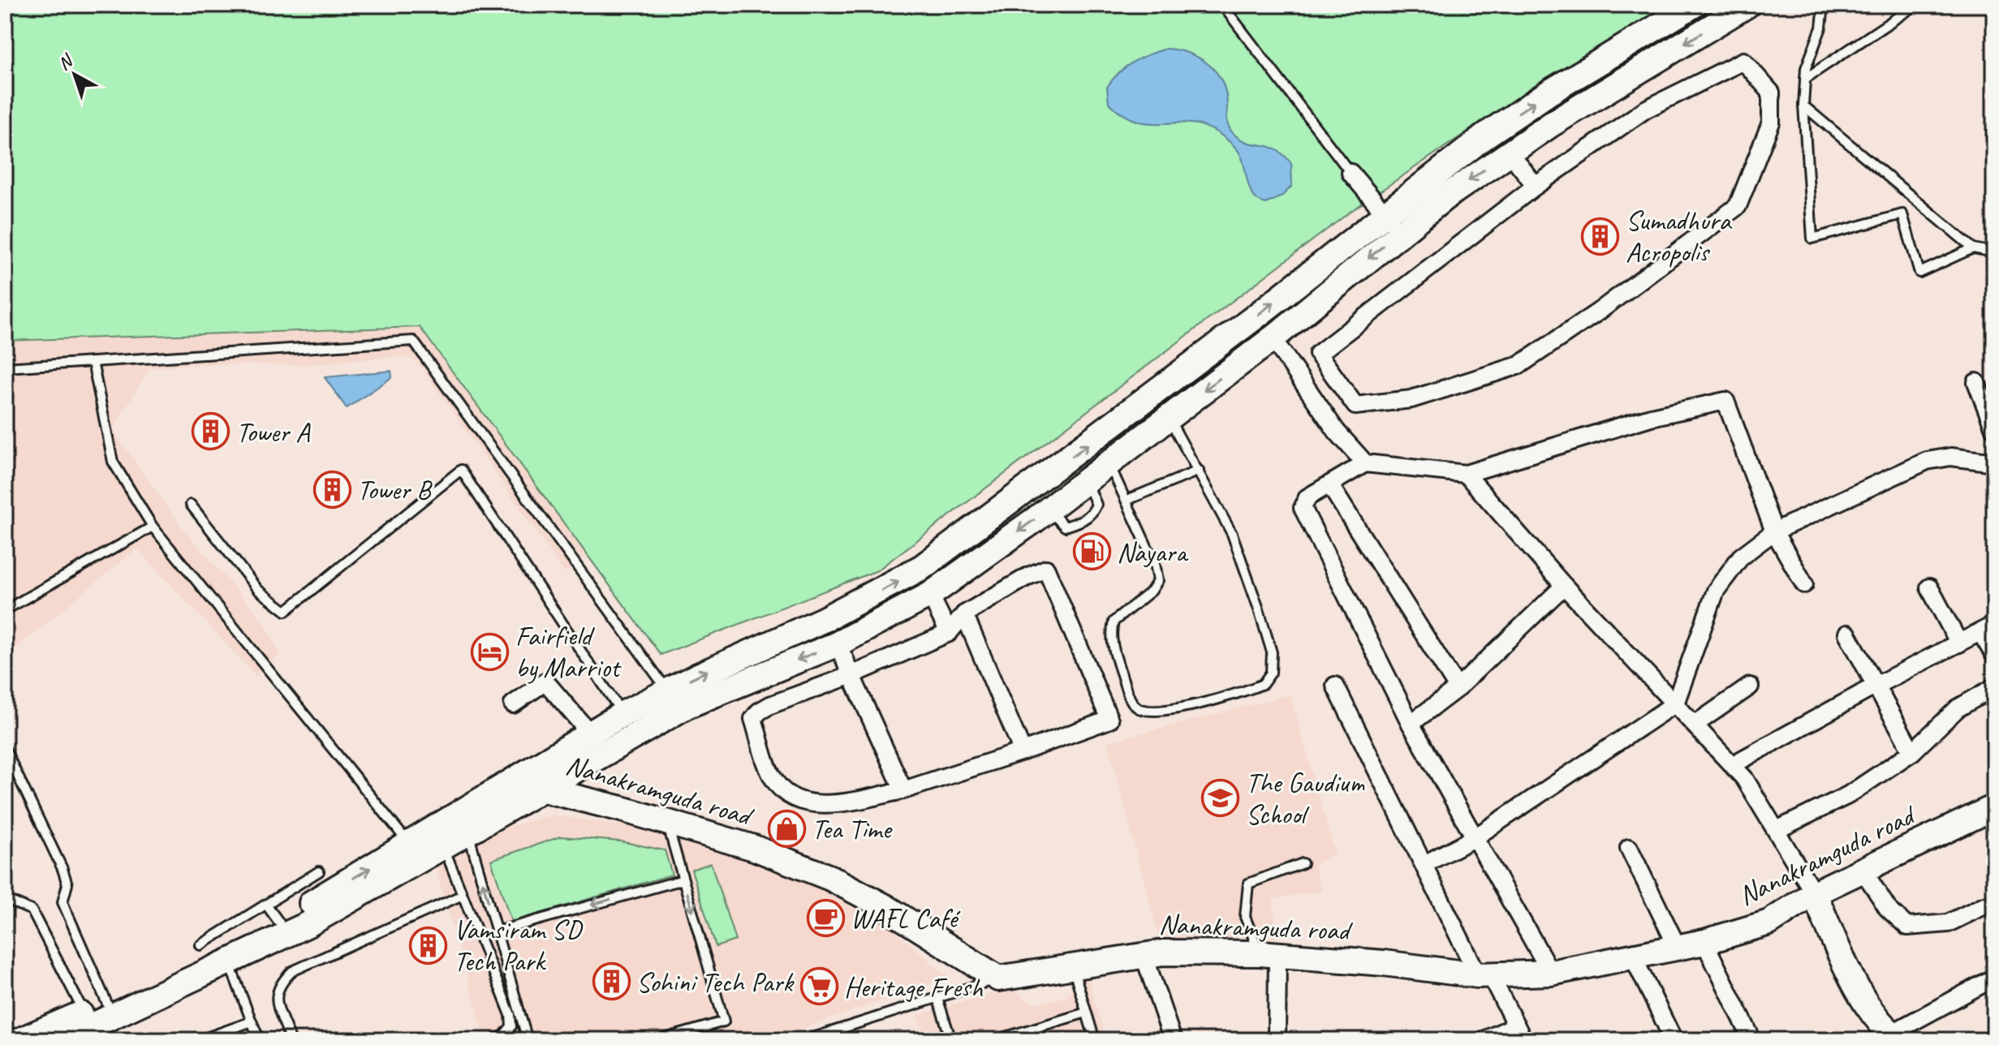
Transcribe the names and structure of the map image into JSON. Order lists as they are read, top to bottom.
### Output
{
  "streets": {
    "main road": ["Nanakramguda road"]
  },
  "places": {
    "building": [
      "Sumadhura Acropolis",
      "Tower A",
      "Tower B",
      "Vamsiram SD Tech Park",
      "Sohini Tech Park"
    ],
    "fuel station": ["Nayara"],
    "hotel": ["Fairfield by Marriot"],
    "school or university": ["The Gaudium School"],
    "shop": ["Tea Time"],
    "cafe": ["WAFL Café"],
    "supermarket": ["Heritage Fresh"]
  },
  "north": "top left"
}
